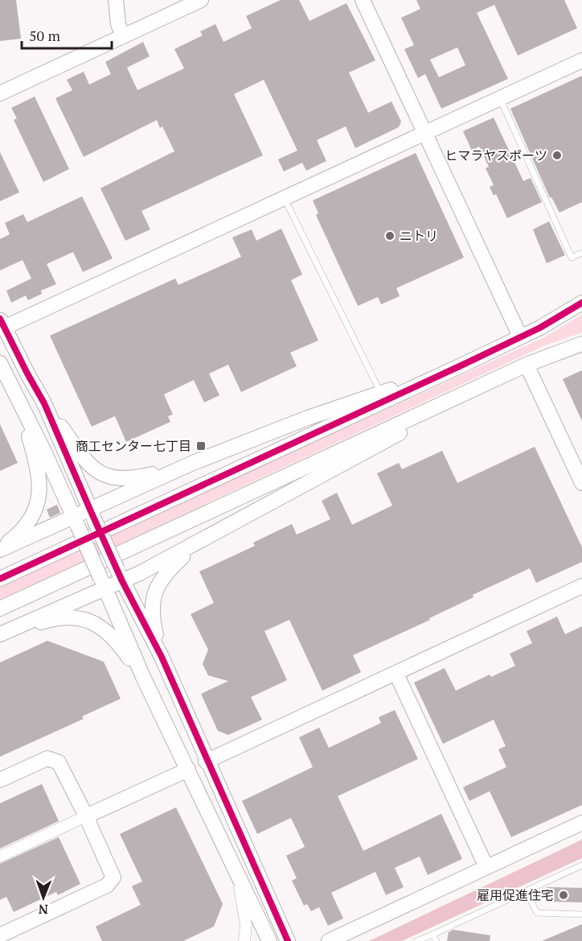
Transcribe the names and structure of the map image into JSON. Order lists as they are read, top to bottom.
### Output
{
  "places": {
    "other": ["ヒマラヤスポーツ", "ニトリ", "雇用促進住宅"],
    "transit": ["商工センター七丁目"]
  },
  "scale_bar": "50 m",
  "north": "bottom"
}
